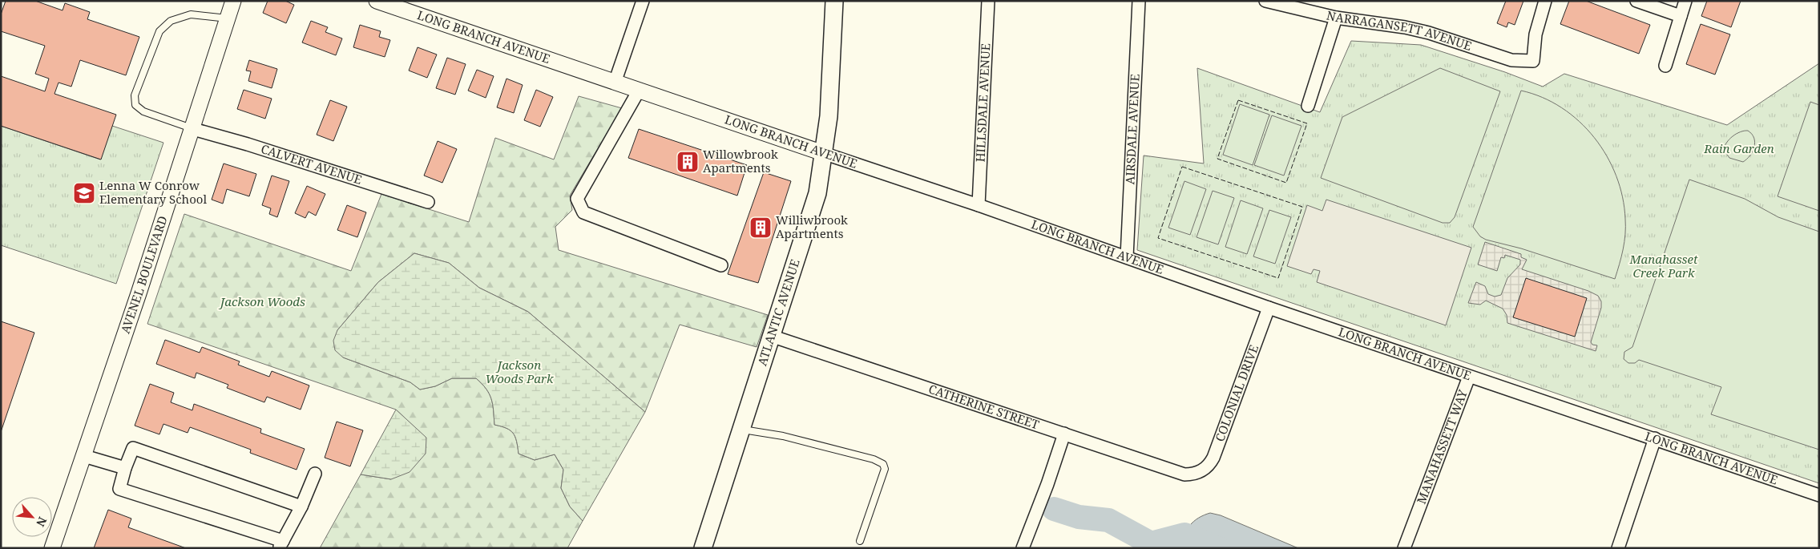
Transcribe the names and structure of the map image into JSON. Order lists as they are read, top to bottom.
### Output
{
  "streets": {
    "main road": ["ATLANTIC AVENUE"],
    "street": [
      "NARRAGANSETT AVENUE",
      "LONG BRANCH AVENUE",
      "HILLSDALE AVENUE",
      "AIRSDALE AVENUE",
      "CALVERT AVENUE",
      "AVENEL BOULEVARD",
      "COLONIAL DRIVE",
      "CATHERINE STREET",
      "MANAHASSETT WAY"
    ]
  },
  "crossings": [
    ["LONG BRANCH AVENUE", "HILLSDALE AVENUE"],
    ["LONG BRANCH AVENUE", "AIRSDALE AVENUE"],
    ["LONG BRANCH AVENUE", "ATLANTIC AVENUE"],
    ["LONG BRANCH AVENUE", "COLONIAL DRIVE"],
    ["LONG BRANCH AVENUE", "MANAHASSETT WAY"],
    ["CALVERT AVENUE", "AVENEL BOULEVARD"],
    ["ATLANTIC AVENUE", "CATHERINE STREET"],
    ["COLONIAL DRIVE", "CATHERINE STREET"]
  ],
  "parks": [
    "Rain Garden",
    "Manahasset Creek Park",
    "Jackson Woods",
    "Jackson Woods Park"
  ],
  "places": {
    "building": ["Willowbrook Apartments", "Williwbrook Apartments"],
    "school or university": ["Lenna W Conrow Elementary School"]
  },
  "north": "bottom right"
}
